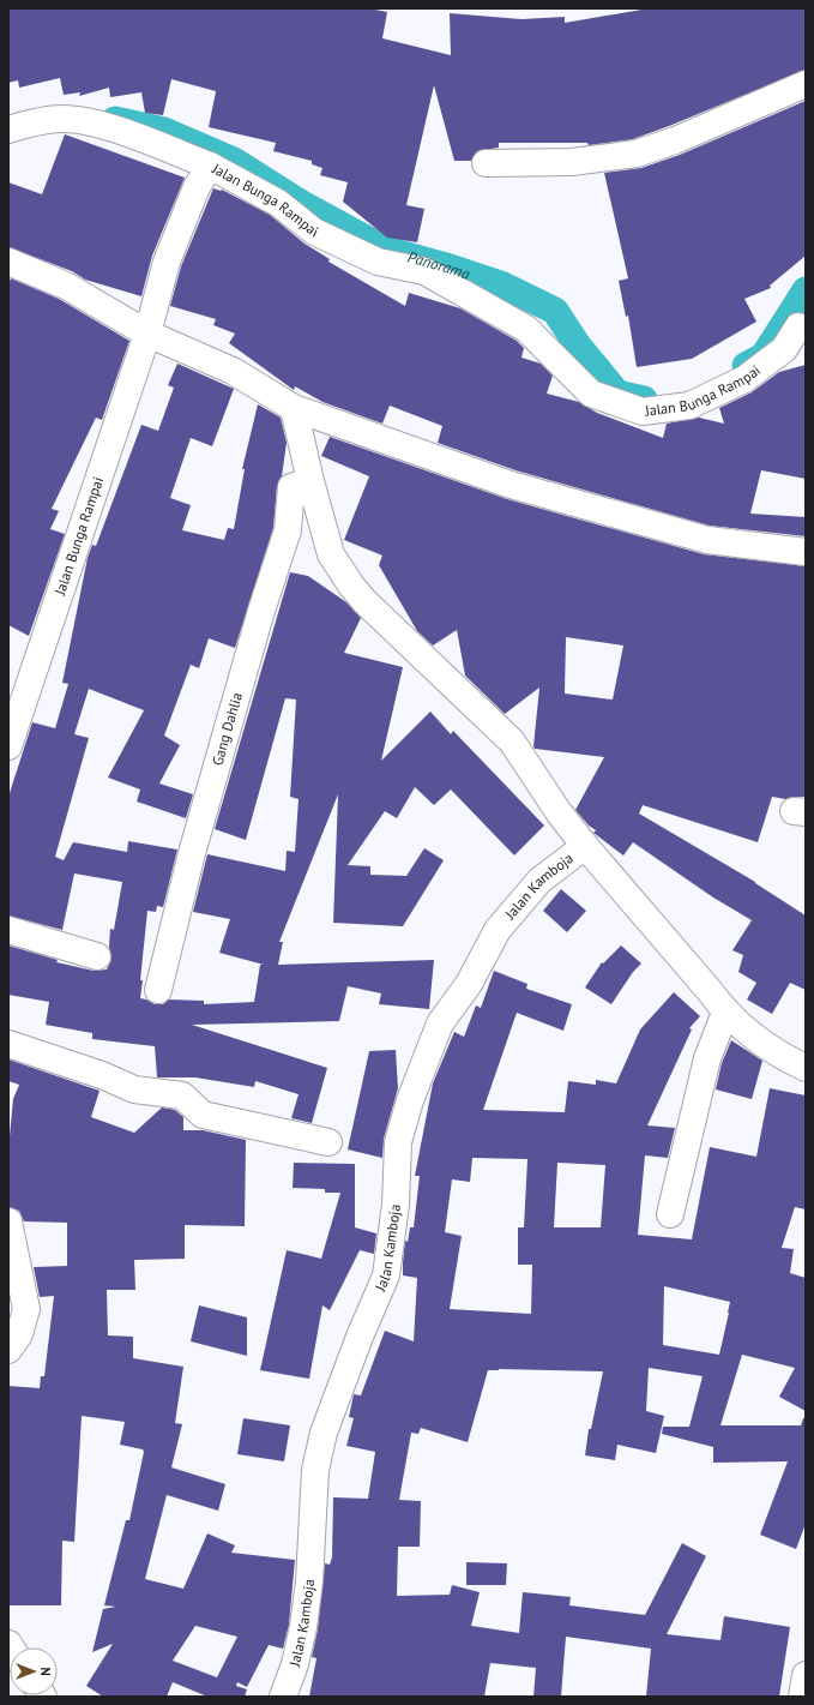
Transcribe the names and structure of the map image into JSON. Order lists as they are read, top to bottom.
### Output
{
  "streets": {
    "street": ["Jalan Bunga Rampai", "Gang Dahlia", "Jalan Kamboja"]
  },
  "water": ["Panorama"],
  "north": "right"
}
